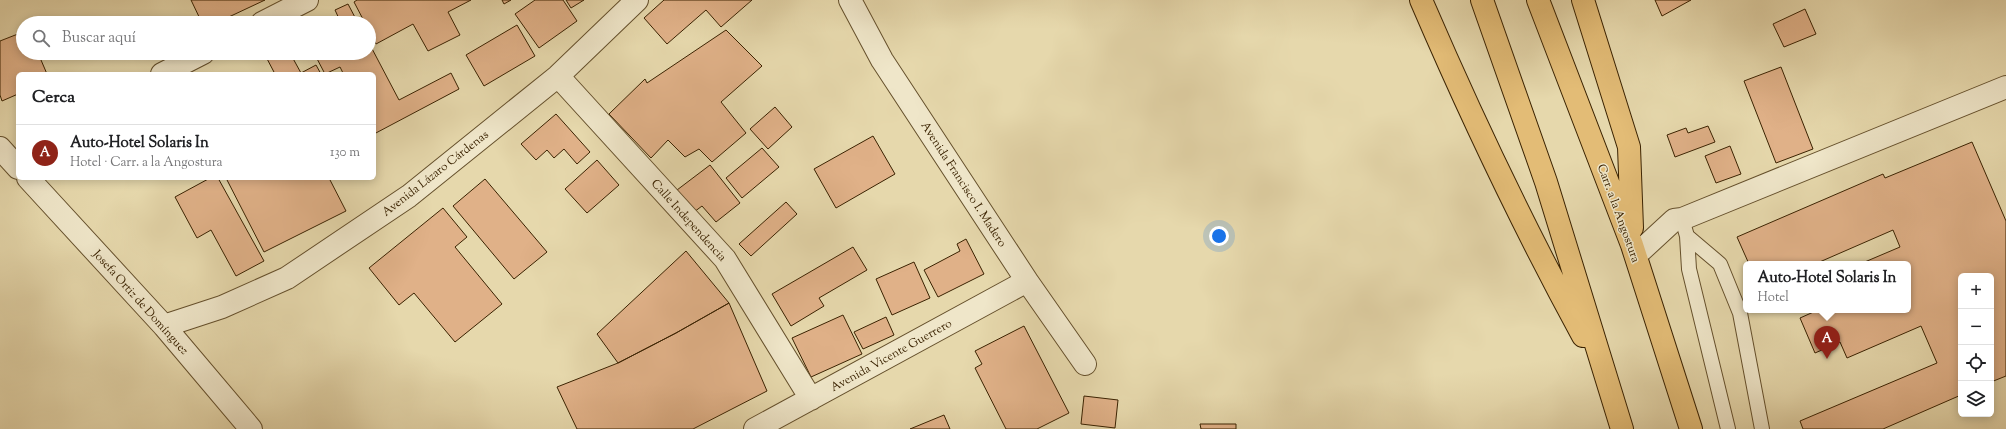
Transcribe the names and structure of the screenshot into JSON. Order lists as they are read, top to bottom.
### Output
{
  "streets": {
    "main road": ["Carr. a la Angostura"],
    "street": [
      "Avenida Lázaro Cárdenas",
      "Avenida Francisco I. Madero",
      "Calle Independencia",
      "Josefa Ortiz de Domínguez",
      "Avenida Vicente Guerrero"
    ]
  },
  "crossings": [
    ["Avenida Lázaro Cárdenas", "Calle Independencia"],
    ["Avenida Lázaro Cárdenas", "Josefa Ortiz de Domínguez"],
    ["Avenida Francisco I. Madero", "Avenida Vicente Guerrero"],
    ["Calle Independencia", "Avenida Vicente Guerrero"]
  ],
  "page": {
    "search": "Buscar aquí",
    "heading": "Cerca",
    "list": [
      {
        "mark": "A",
        "name": "Auto-Hotel Solaris In",
        "note": "Hotel · Carr. a la Angostura",
        "value": "130 m"
      }
    ],
    "popup": ["Auto-Hotel Solaris In", "Hotel"],
    "map_buttons": ["+", "−"],
    "pins": "A"
  }
}
